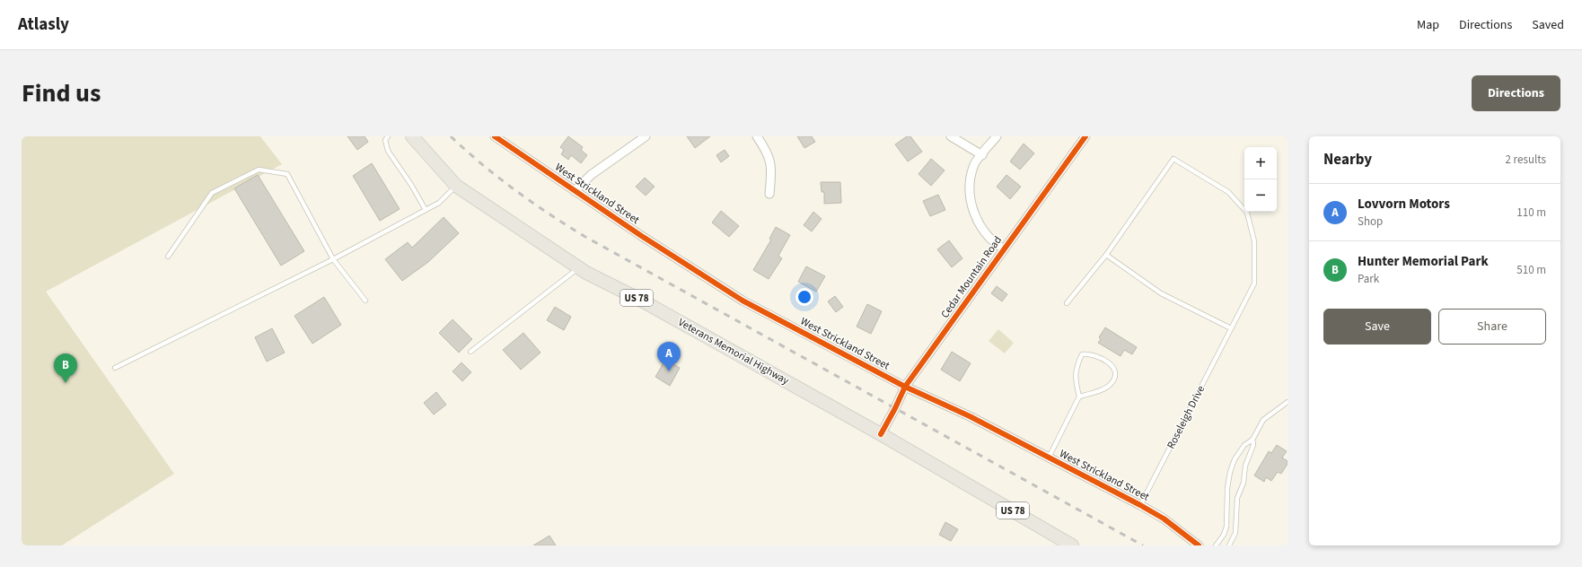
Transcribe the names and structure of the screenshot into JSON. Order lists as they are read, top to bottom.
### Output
{
  "streets": {
    "main road": ["US 78", "Veterans Memorial Highway"],
    "street": ["West Strickland Street", "Cedar Mountain Road"],
    "lane": ["Roseleigh Drive"]
  },
  "crossings": [
    ["West Strickland Street", "Cedar Mountain Road"],
    ["West Strickland Street", "Roseleigh Drive"],
    ["Cedar Mountain Road", "Veterans Memorial Highway"]
  ],
  "page": {
    "header": "Atlasly",
    "nav": ["Map", "Directions", "Saved"],
    "title": "Find us",
    "buttons": [
      "Directions",
      ["Save", "Share"]
    ],
    "heading": ["Nearby", "2 results"],
    "map_buttons": ["+", "−"],
    "list": [
      {
        "mark": "A",
        "name": "Lovvorn Motors",
        "note": "Shop",
        "value": "110 m"
      },
      {
        "mark": "B",
        "name": "Hunter Memorial Park",
        "note": "Park",
        "value": "510 m"
      }
    ],
    "pins": ["A", "B"]
  }
}
